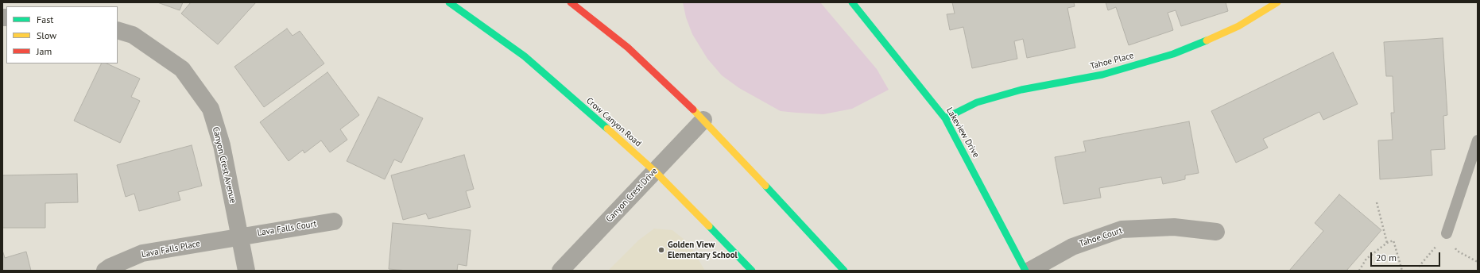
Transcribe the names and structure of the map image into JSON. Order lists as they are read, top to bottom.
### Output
{
  "streets": {
    "main road": ["Tahoe Place", "Crow Canyon Road", "Lakeview Drive"],
    "street": [
      "Canyon Crest Avenue",
      "Canyon Crest Drive",
      "Lava Falls Court",
      "Tahoe Court",
      "Lava Falls Place"
    ]
  },
  "crossings": [
    ["Tahoe Place", "Lakeview Drive"],
    ["Crow Canyon Road", "Canyon Crest Drive"],
    ["Canyon Crest Avenue", "Lava Falls Court"],
    ["Canyon Crest Avenue", "Lava Falls Place"],
    ["Lava Falls Court", "Lava Falls Place"]
  ],
  "places": ["Golden View Elementary School"],
  "legend": ["Fast", "Slow", "Jam"],
  "scale_bar": "20 m"
}
